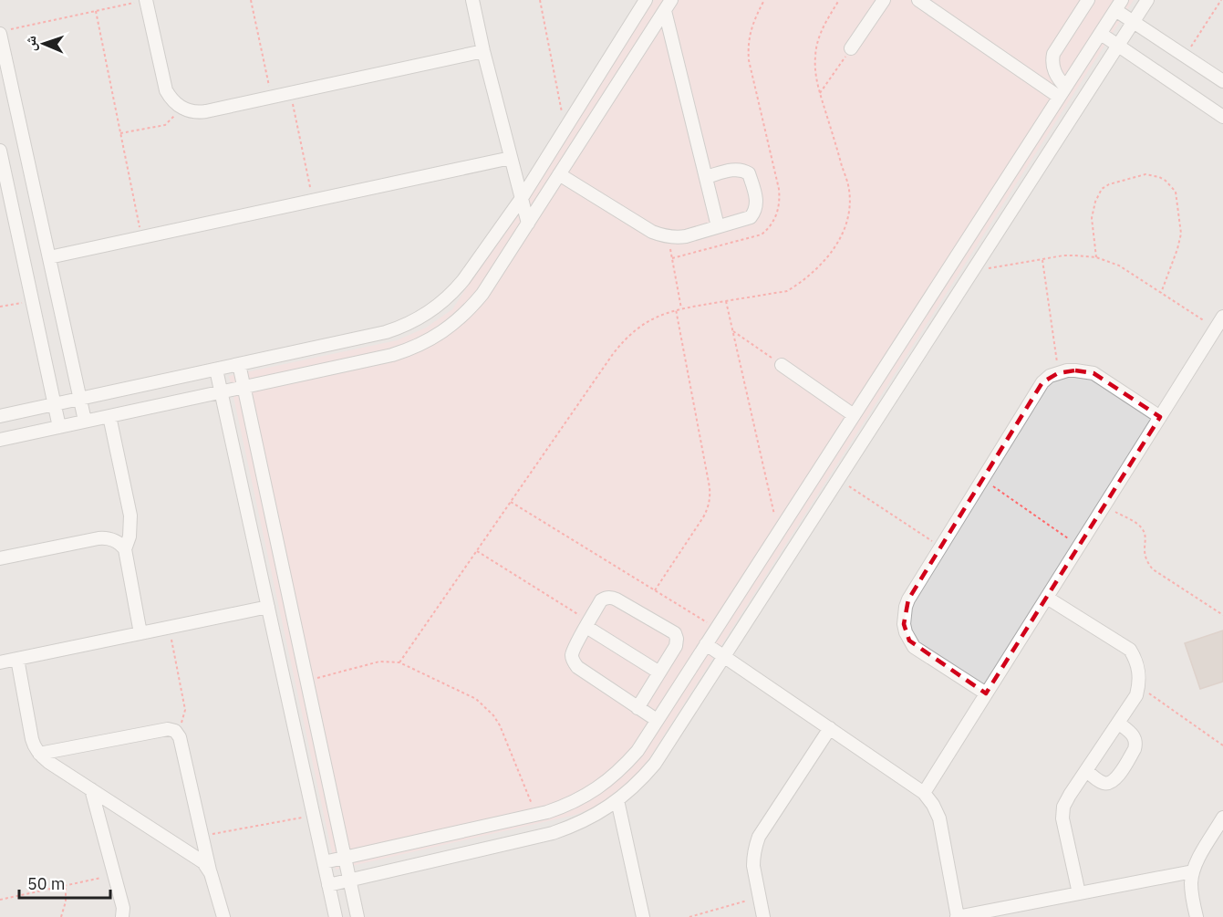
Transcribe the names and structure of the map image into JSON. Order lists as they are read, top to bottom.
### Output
{
  "scale_bar": "50 m",
  "north": "left"
}
